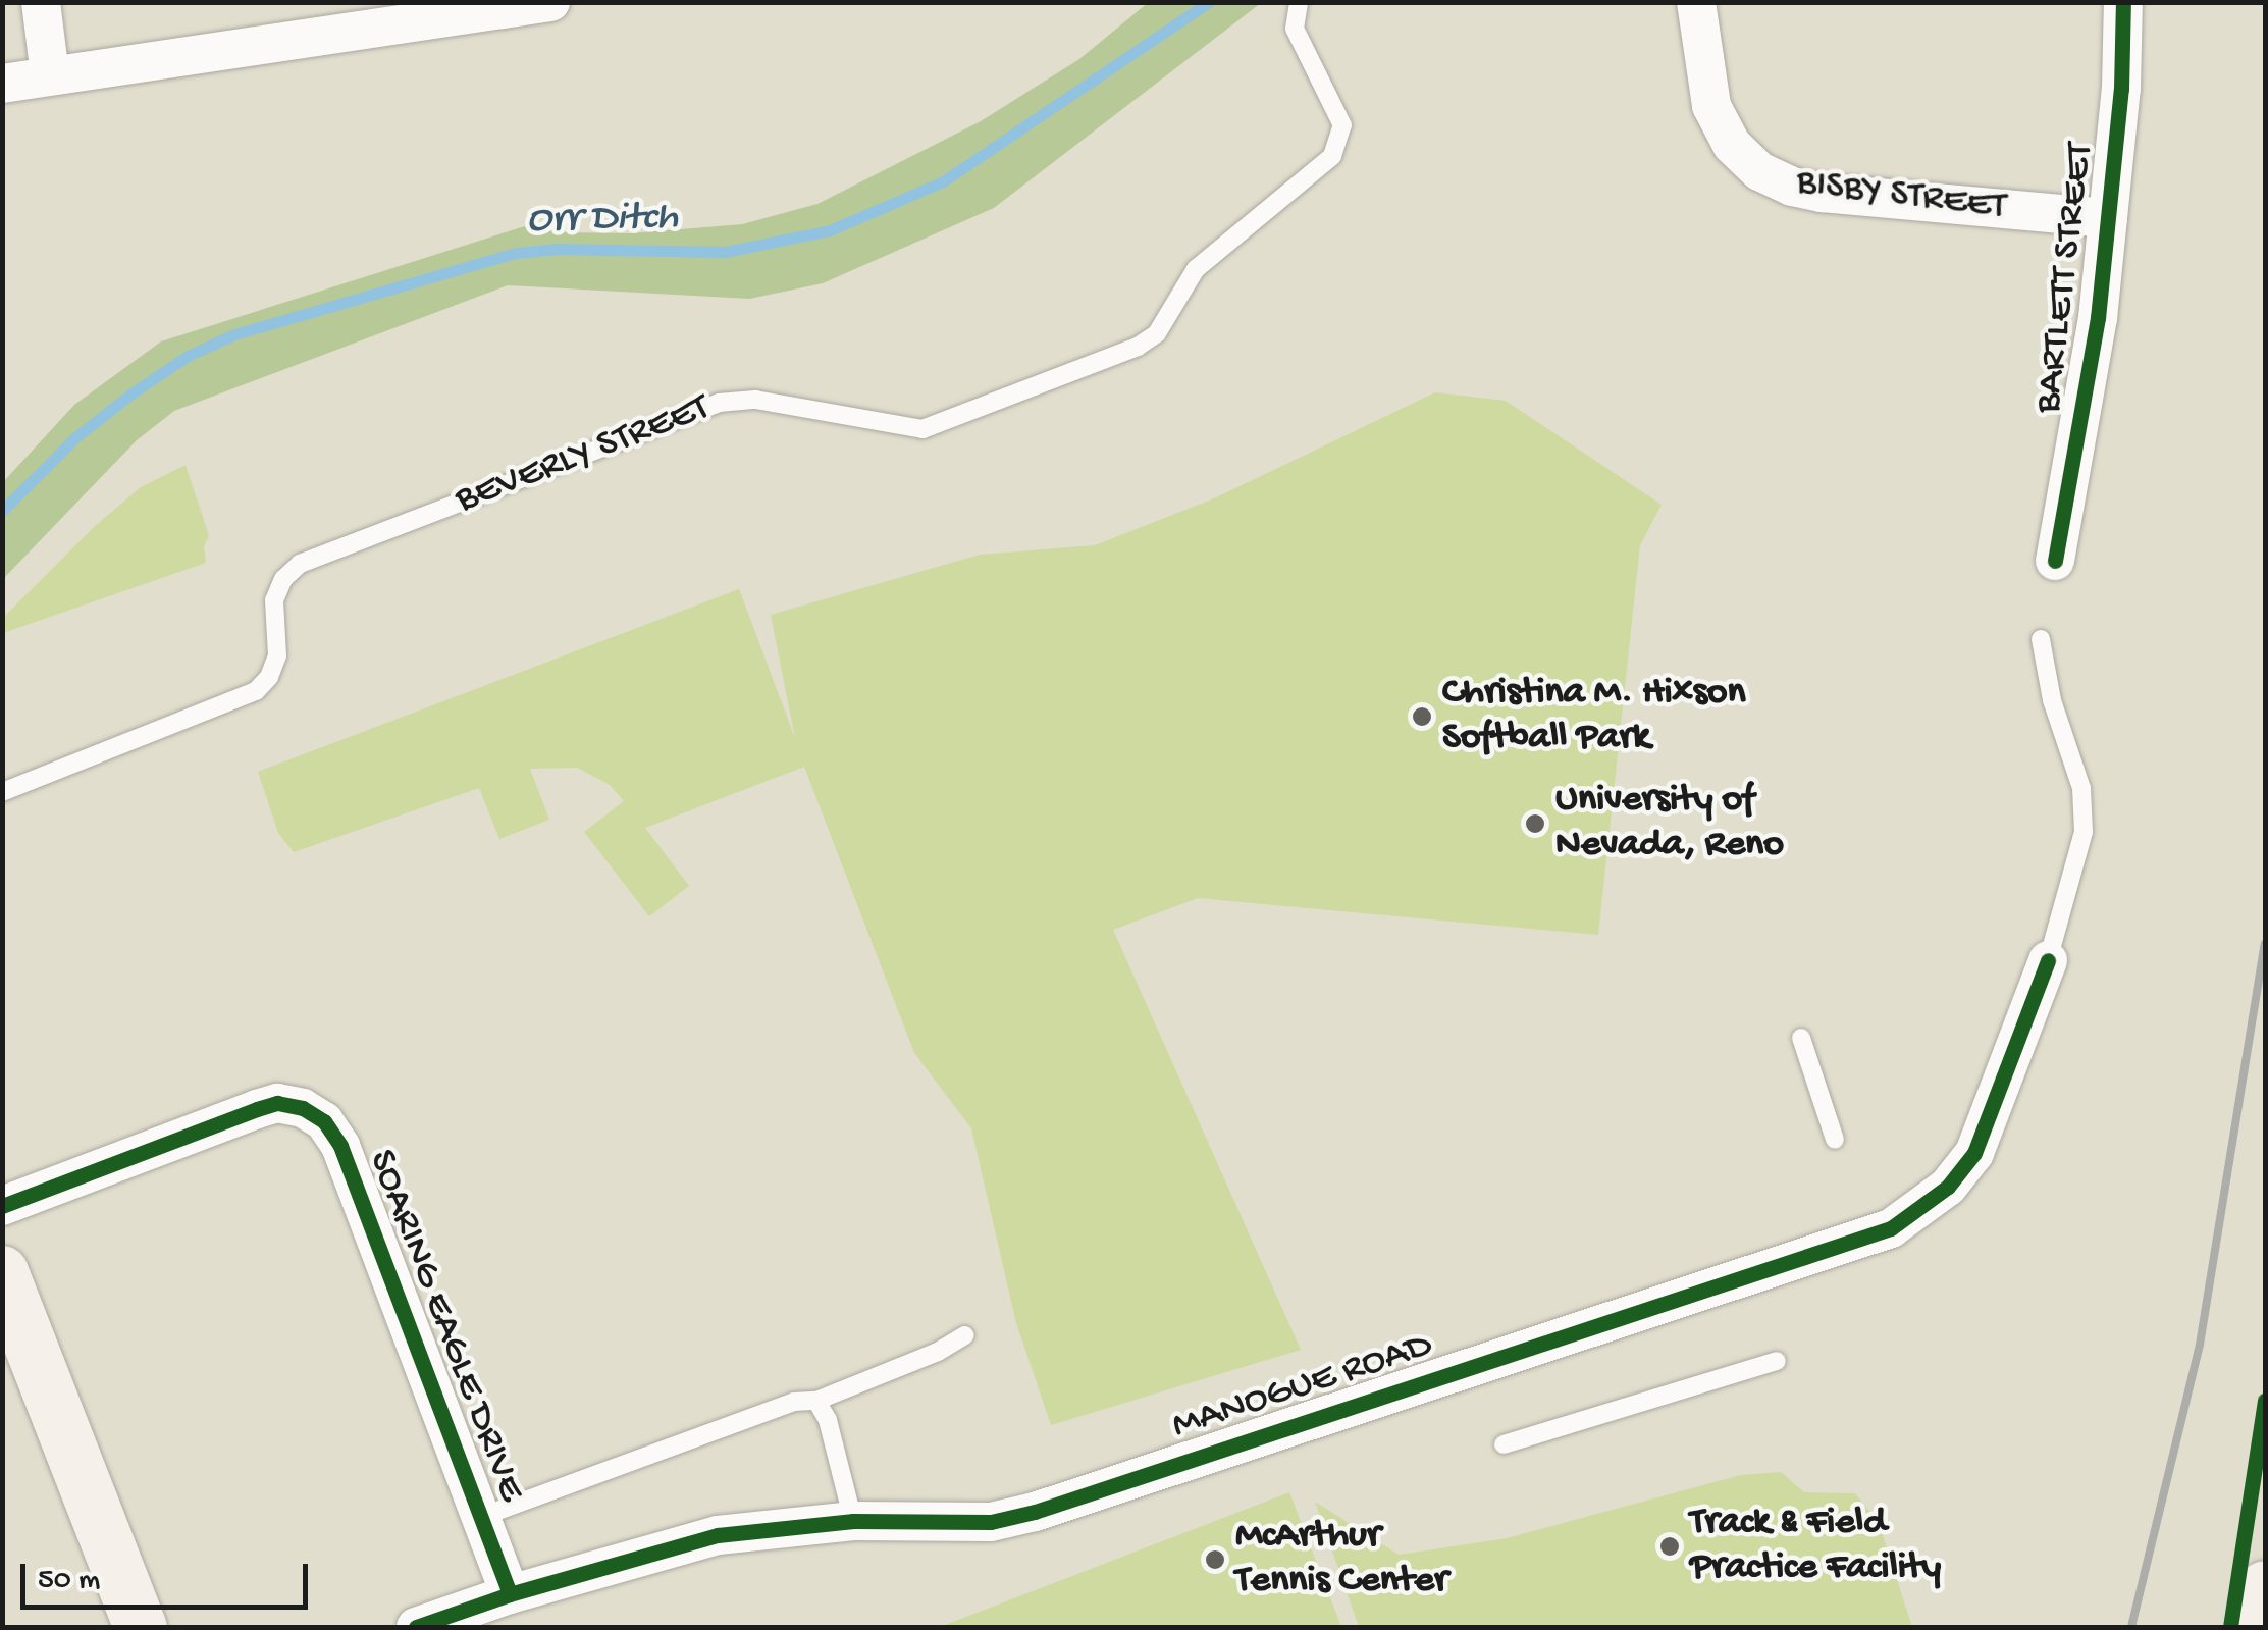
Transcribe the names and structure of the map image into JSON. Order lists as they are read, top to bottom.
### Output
{
  "streets": {
    "street": [
      "BISBY STREET",
      "BARTLETT STREET",
      "SOARING EAGLE DRIVE",
      "MANOGUE ROAD"
    ],
    "lane": ["BEVERLY STREET"]
  },
  "crossings": [
    ["BISBY STREET", "BARTLETT STREET"],
    ["SOARING EAGLE DRIVE", "MANOGUE ROAD"]
  ],
  "water": ["Orr Ditch"],
  "places": [
    "Christina M. Hixson Softball Park",
    "University of Nevada, Reno",
    "Track & Field Practice Facility",
    "McArthur Tennis Center"
  ],
  "scale_bar": "50 m"
}
